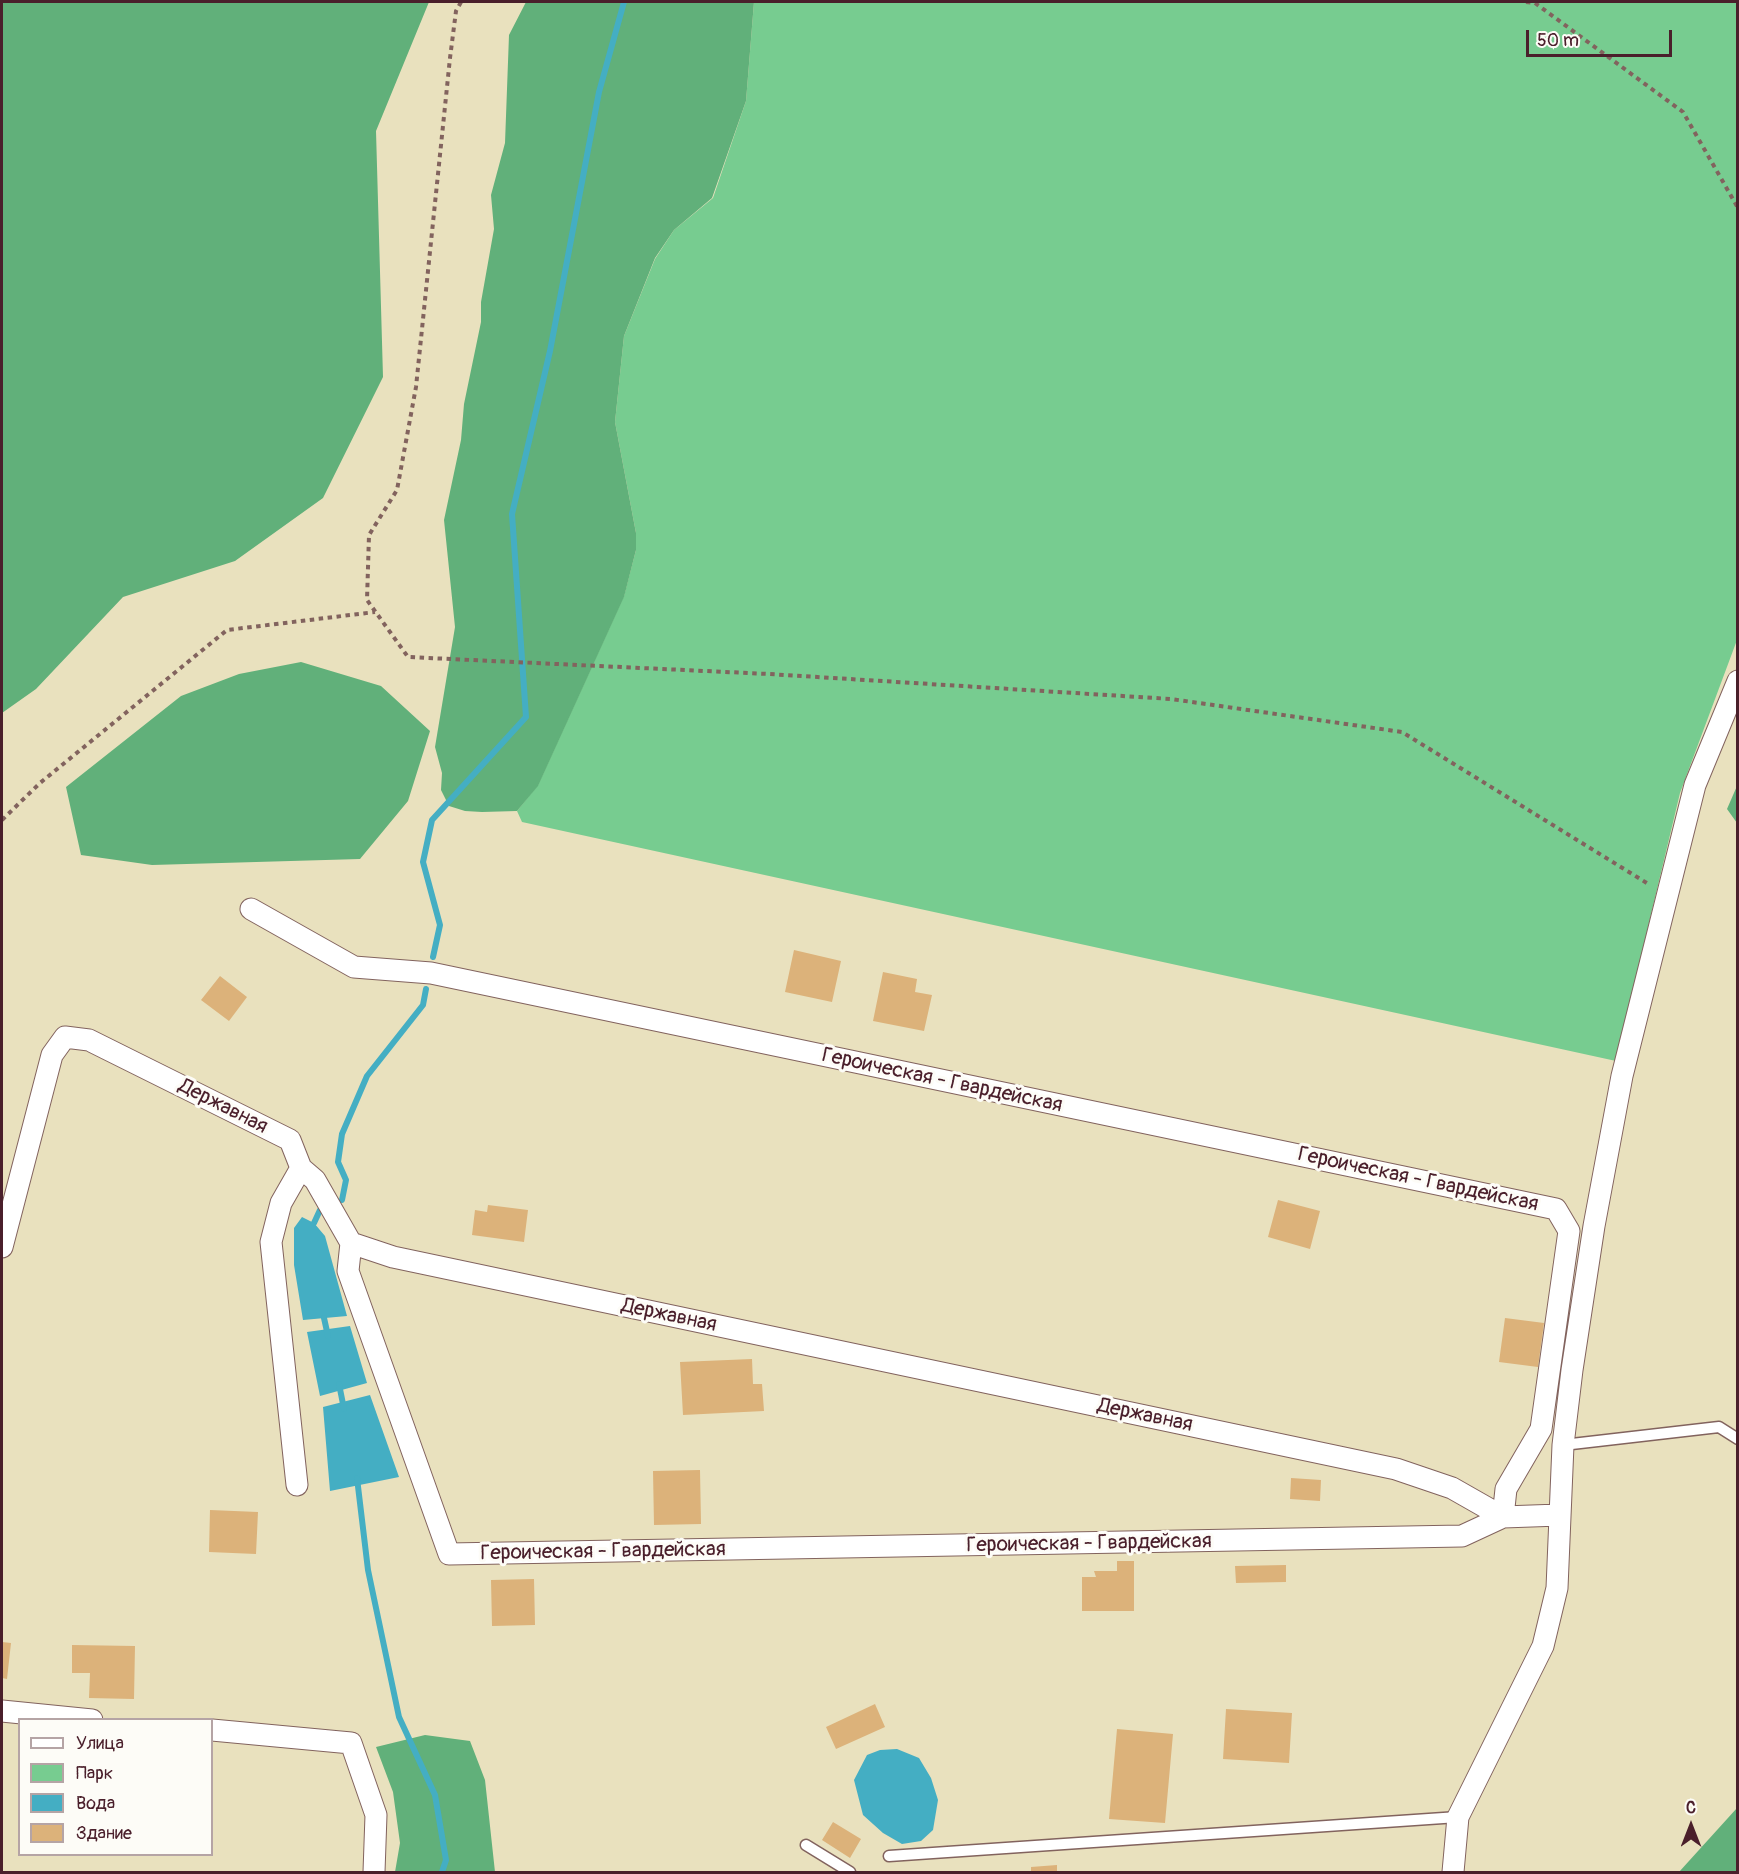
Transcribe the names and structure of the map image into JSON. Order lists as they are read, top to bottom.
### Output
{
  "streets": {
    "street": ["Героическая - Гвардейская", "Державная"]
  },
  "crossings": [
    ["Героическая - Гвардейская", "Державная"]
  ],
  "legend": [
    "Улица",
    "Парк",
    "Вода",
    "Здание"
  ],
  "scale_bar": "50 m",
  "north": "top"
}
